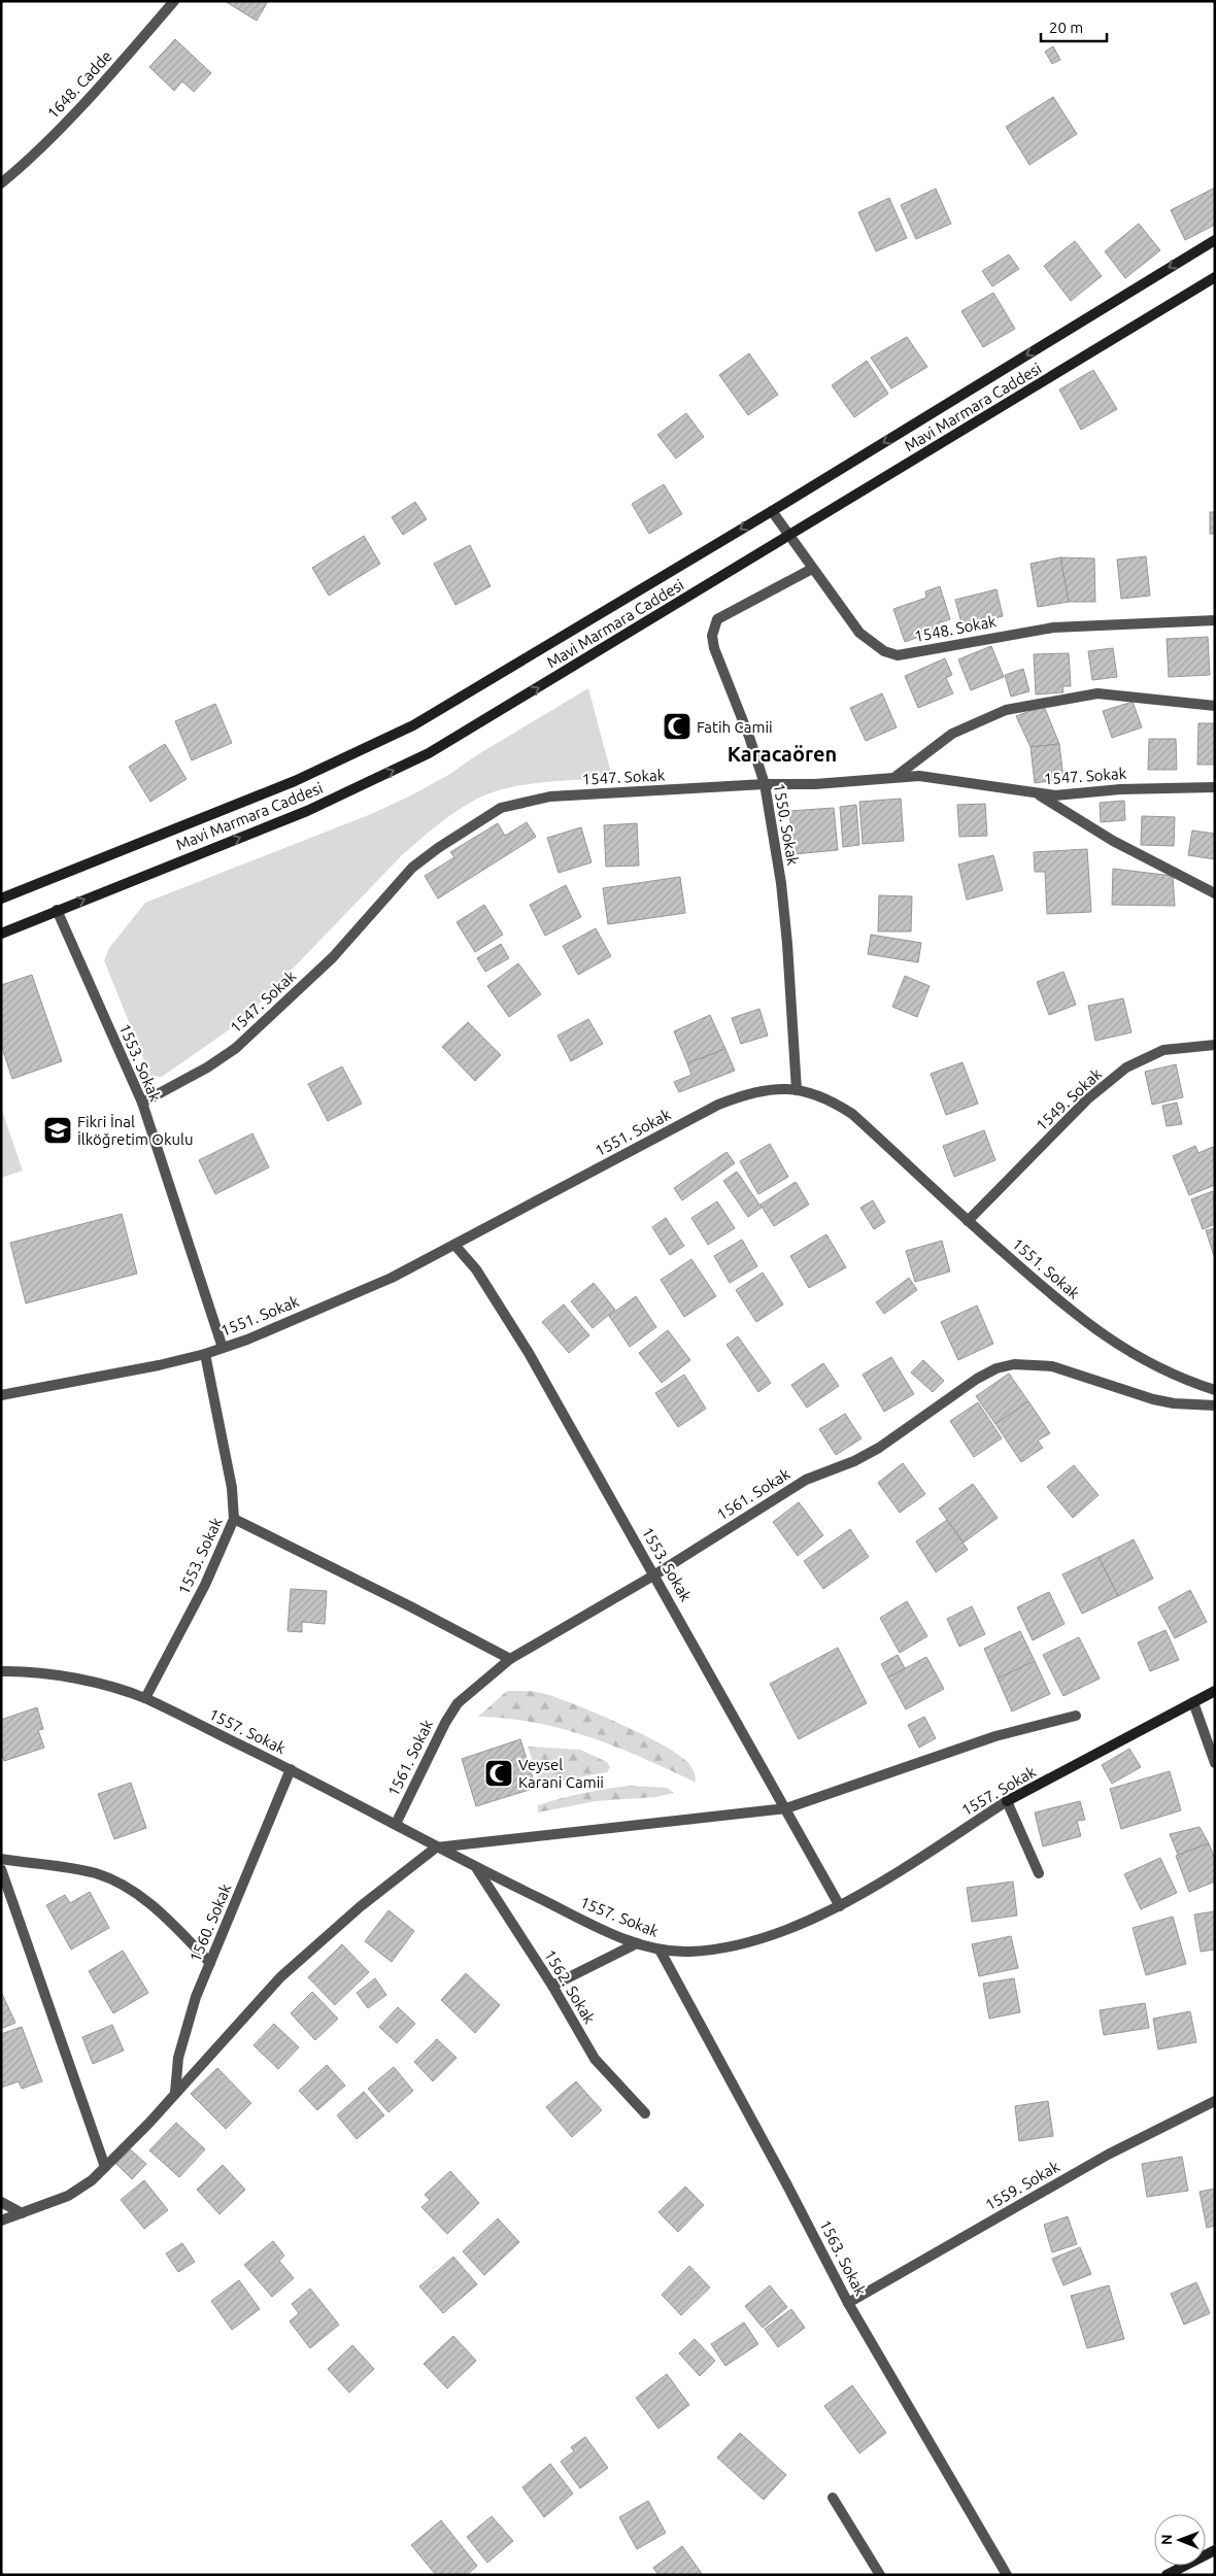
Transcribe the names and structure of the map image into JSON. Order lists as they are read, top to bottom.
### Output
{
  "streets": {
    "street": [
      "1648. Cadde",
      "Mavi Marmara Caddesi",
      "1548. Sokak",
      "1547. Sokak",
      "1550. Sokak",
      "1553. Sokak",
      "1549. Sokak",
      "1551. Sokak",
      "1561. Sokak",
      "1557. Sokak",
      "1560. Sokak",
      "1562. Sokak",
      "1559. Sokak",
      "1563. Sokak"
    ]
  },
  "crossings": [
    ["Mavi Marmara Caddesi", "1548. Sokak"],
    ["Mavi Marmara Caddesi", "1553. Sokak"],
    ["1548. Sokak", "1550. Sokak"],
    ["1547. Sokak", "1550. Sokak"],
    ["1547. Sokak", "1553. Sokak"],
    ["1550. Sokak", "1551. Sokak"],
    ["1553. Sokak", "1551. Sokak"],
    ["1553. Sokak", "1561. Sokak"],
    ["1553. Sokak", "1557. Sokak"],
    ["1549. Sokak", "1551. Sokak"],
    ["1561. Sokak", "1557. Sokak"],
    ["1557. Sokak", "1560. Sokak"],
    ["1557. Sokak", "1562. Sokak"],
    ["1557. Sokak", "1563. Sokak"],
    ["1559. Sokak", "1563. Sokak"]
  ],
  "districts": ["Karacaören"],
  "places": {
    "mosque": ["Fatih Camii", "Veysel Karani Camii"],
    "school or university": ["Fikri İnal İlköğretim Okulu"]
  },
  "scale_bar": "20 m",
  "north": "left"
}
